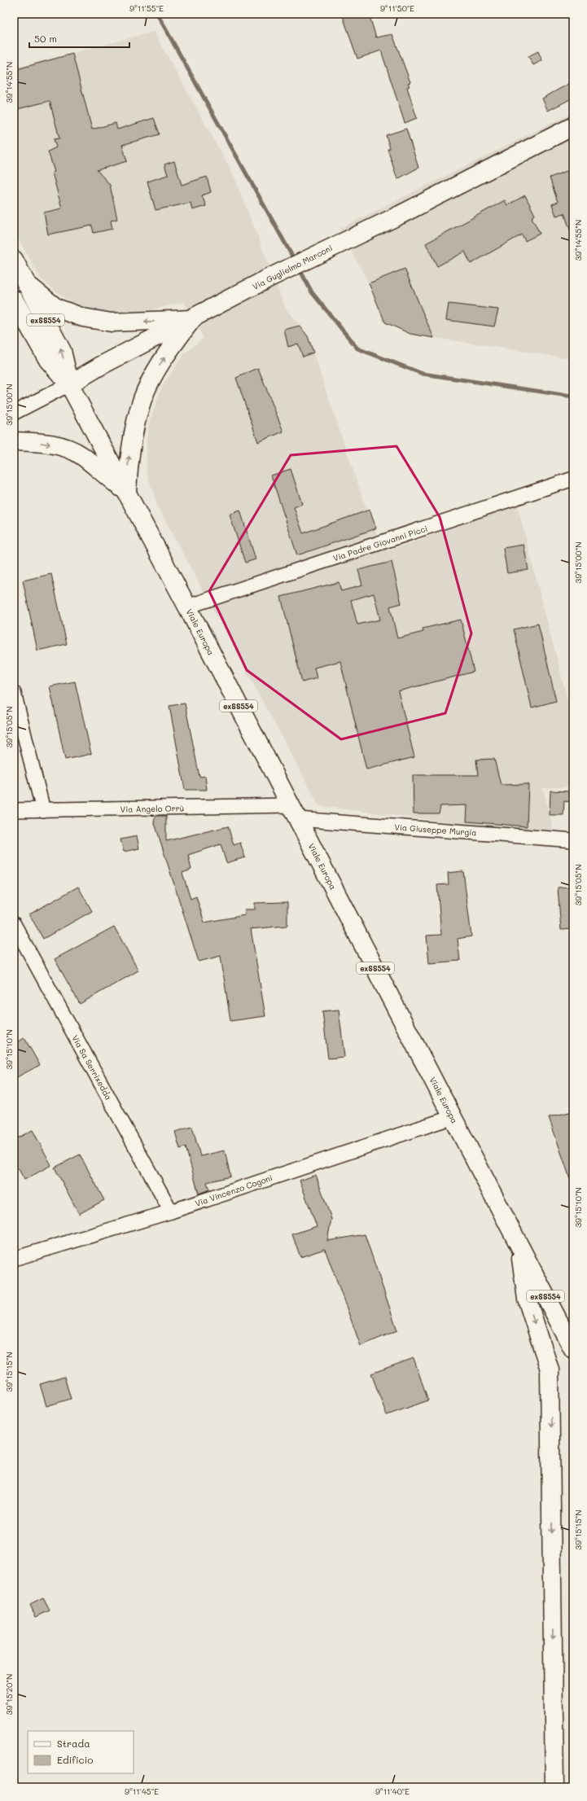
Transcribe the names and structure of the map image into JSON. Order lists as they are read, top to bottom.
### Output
{
  "streets": {
    "main road": ["Via Guglielmo Marconi", "exSS554", "Viale Europa"],
    "street": [
      "Via Padre Giovanni Picci",
      "Via Angelo Orrù",
      "Via Giuseppe Murgia",
      "Via Sa Serrixedda",
      "Via Vincenzo Cogoni"
    ]
  },
  "crossings": [
    ["Via Guglielmo Marconi", "Viale Europa"],
    ["Via Padre Giovanni Picci", "Viale Europa"],
    ["Viale Europa", "Via Angelo Orrù"],
    ["Viale Europa", "Via Giuseppe Murgia"],
    ["Viale Europa", "Via Vincenzo Cogoni"],
    ["Via Angelo Orrù", "Via Giuseppe Murgia"],
    ["Via Sa Serrixedda", "Via Vincenzo Cogoni"]
  ],
  "legend": ["Strada", "Edificio"],
  "scale_bar": "50 m",
  "coordinates": [
    "9°11'55\"E",
    "9°11'50\"E",
    "39°14'55\"N",
    "39°15'00\"N",
    "39°15'05\"N",
    "39°15'10\"N",
    "39°15'15\"N",
    "39°15'20\"N",
    "9°11'45\"E",
    "9°11'40\"E"
  ]
}
